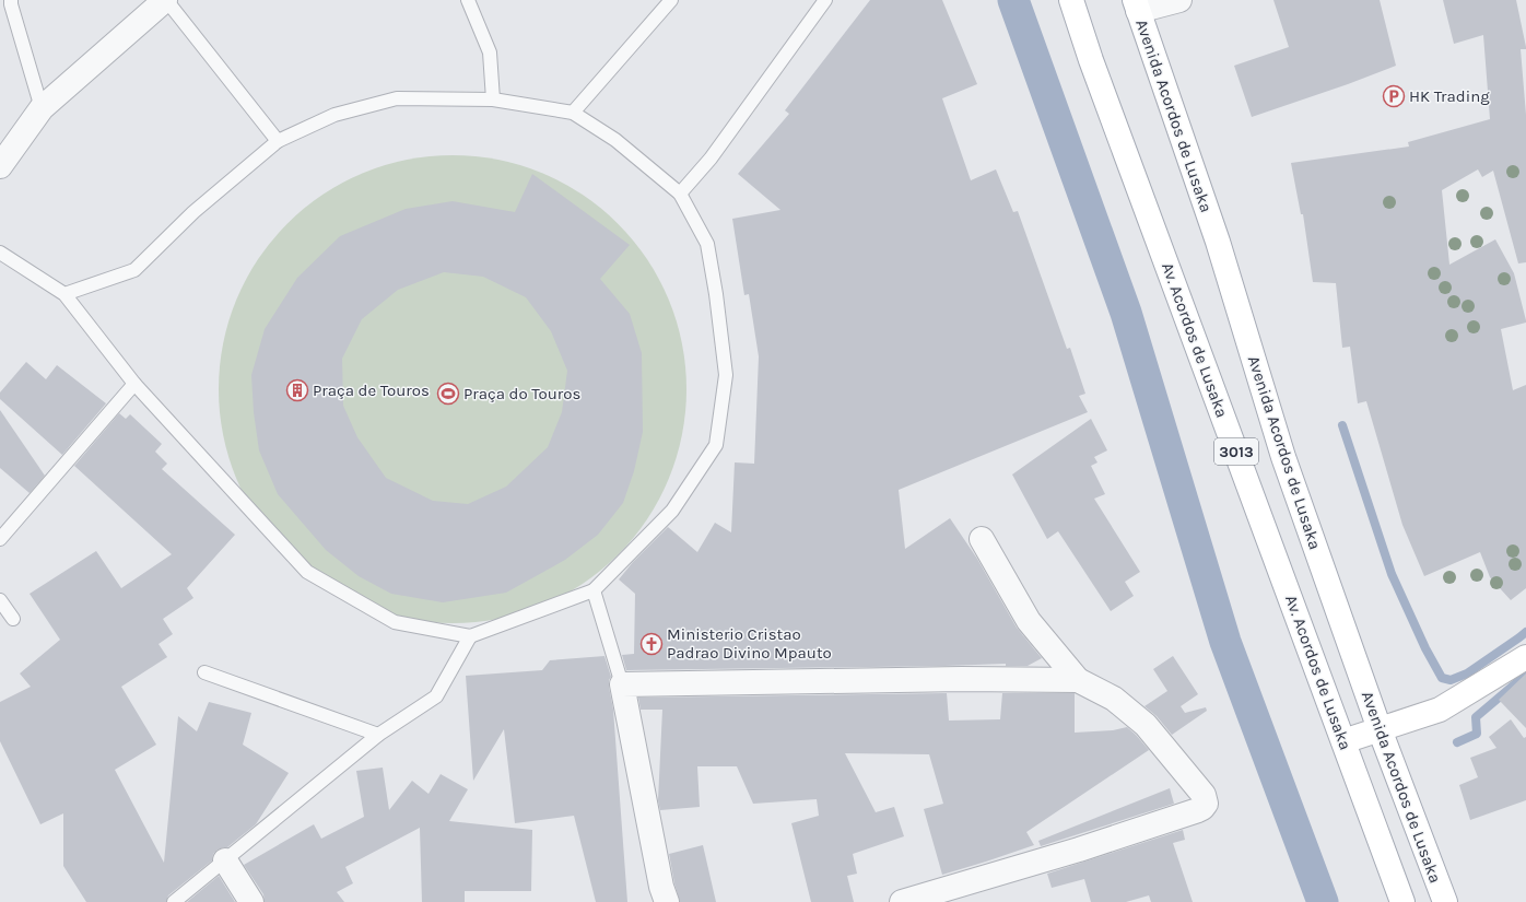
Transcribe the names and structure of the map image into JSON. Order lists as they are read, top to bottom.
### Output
{
  "streets": {
    "main road": ["Avenida Acordos de Lusaka", "Av. Acordos de Lusaka", "3013"]
  },
  "places": {
    "parking": ["HK Trading"],
    "building": ["Praça de Touros"],
    "sports": ["Praça do Touros"],
    "church": ["Ministerio Cristao Padrao Divino Mpauto"]
  }
}
